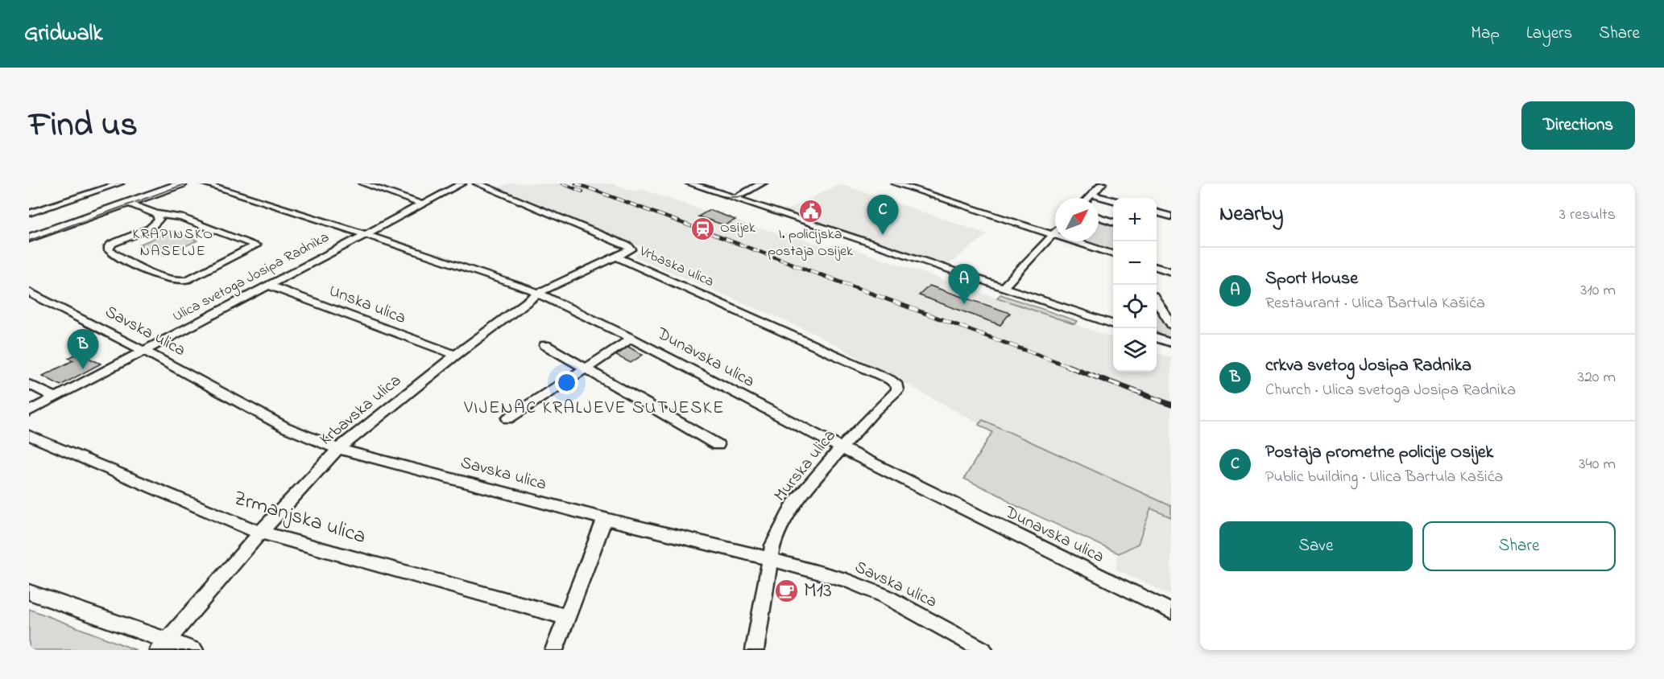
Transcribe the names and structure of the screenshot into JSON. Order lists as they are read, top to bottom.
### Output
{
  "streets": {
    "street": [
      "Vrbaska ulica",
      "Ulica svetoga Josipa Radnika",
      "Unska ulica",
      "Savska ulica",
      "Dunavska ulica",
      "Krbavska ulica",
      "Murska ulica",
      "Zrmanjska ulica"
    ]
  },
  "crossings": [
    ["Vrbaska ulica", "Krbavska ulica"],
    ["Vrbaska ulica", "Murska ulica"],
    ["Ulica svetoga Josipa Radnika", "Unska ulica"],
    ["Ulica svetoga Josipa Radnika", "Savska ulica"],
    ["Ulica svetoga Josipa Radnika", "Dunavska ulica"],
    ["Unska ulica", "Krbavska ulica"],
    ["Savska ulica", "Krbavska ulica"],
    ["Savska ulica", "Murska ulica"],
    ["Dunavska ulica", "Krbavska ulica"],
    ["Dunavska ulica", "Murska ulica"],
    ["Krbavska ulica", "Zrmanjska ulica"]
  ],
  "districts": ["KRAPINSKO NASELJE", "VIJENAC KRALJEVE SUTJESKE"],
  "places": {
    "public building": ["I. policijska postaja Osijek"],
    "station": ["Osijek"],
    "cafe": ["M13"]
  },
  "north": "top right",
  "page": {
    "header": "Gridwalk",
    "nav": ["Map", "Layers", "Share"],
    "title": "Find us",
    "buttons": [
      "Directions",
      ["Save", "Share"]
    ],
    "heading": ["Nearby", "3 results"],
    "pins": ["C", "A", "B"],
    "map_buttons": ["+", "−"],
    "list": [
      {
        "mark": "A",
        "name": "Sport House",
        "note": "Restaurant · Ulica Bartula Kašića",
        "value": "310 m"
      },
      {
        "mark": "B",
        "name": "crkva svetog Josipa Radnika",
        "note": "Church · Ulica svetoga Josipa Radnika",
        "value": "320 m"
      },
      {
        "mark": "C",
        "name": "Postaja prometne policije Osijek",
        "note": "Public building · Ulica Bartula Kašića",
        "value": "340 m"
      }
    ]
  }
}
